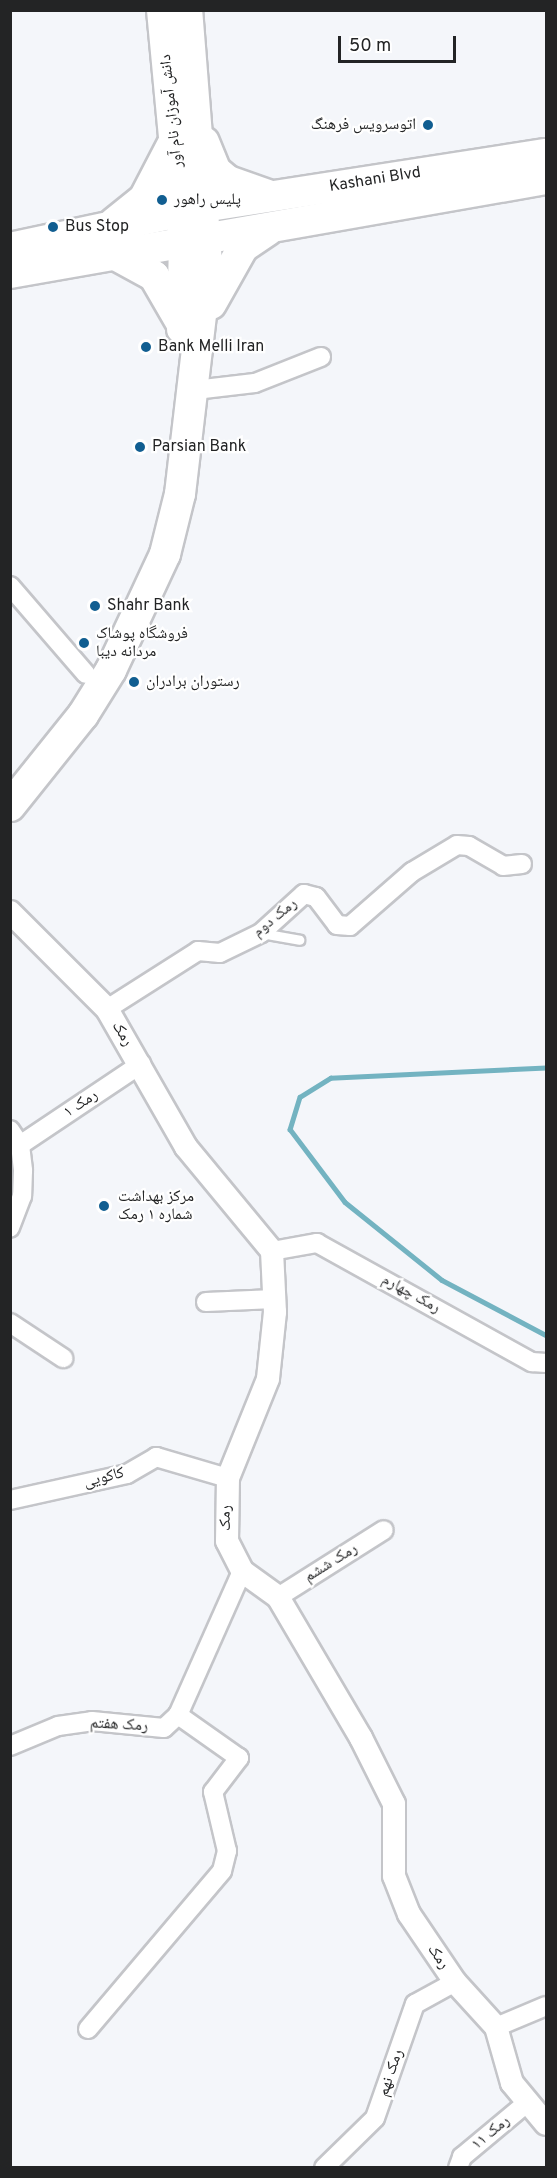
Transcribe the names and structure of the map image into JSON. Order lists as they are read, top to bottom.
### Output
{
  "streets": {
    "main road": ["دانش آموزان نام آور", "Kashani Blvd"],
    "street": [
      "رمک دوم",
      "رمک",
      "رمک ۱",
      "رمک چهارم",
      "کاکویی",
      "رمک ششم",
      "رمک هفتم",
      "رمک نهم",
      "رمک ۱۱"
    ]
  },
  "crossings": [
    ["دانش آموزان نام آور", "Kashani Blvd"],
    ["رمک دوم", "رمک"],
    ["رمک", "رمک ۱"],
    ["رمک", "رمک چهارم"],
    ["رمک", "کاکویی"],
    ["رمک", "رمک ششم"],
    ["رمک", "رمک نهم"],
    ["رمک", "رمک ۱۱"]
  ],
  "places": [
    "اتوسرویس فرهنگ",
    "پلیس راهور",
    "Bus Stop",
    "Bank Melli Iran",
    "Parsian Bank",
    "Shahr Bank",
    "فروشگاه پوشاک مردانه دیبا",
    "رستوران برادران",
    "مرکز بهداشت شماره ۱ رمک"
  ],
  "scale_bar": "50 m"
}
